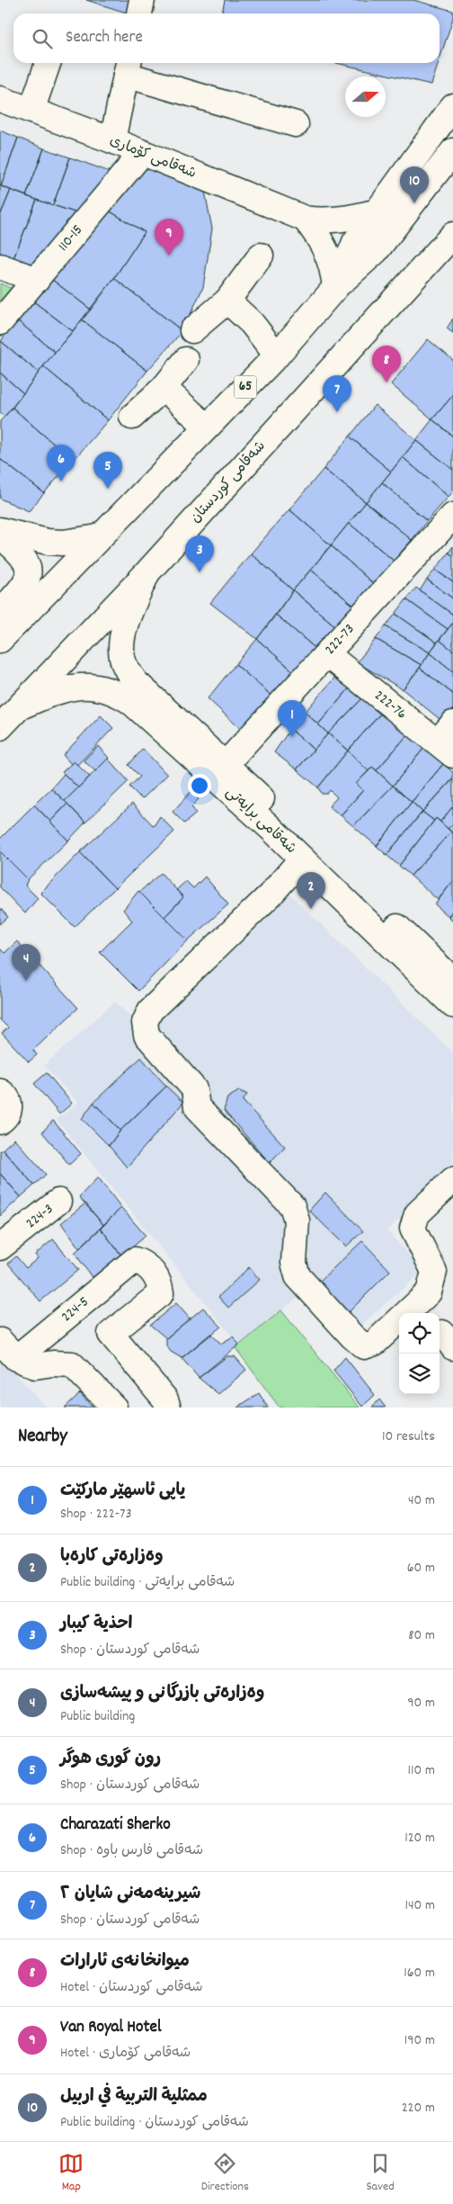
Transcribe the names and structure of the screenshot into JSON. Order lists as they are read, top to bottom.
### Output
{
  "streets": {
    "main road": [
      "شەقامی کۆماری",
      "110-15",
      "65",
      "شەقامی کوردستان",
      "222-73",
      "222-76",
      "شەقامی برایەتی",
      "224-3",
      "224-5"
    ]
  },
  "crossings": [
    ["شەقامی کۆماری", "110-15"],
    ["شەقامی کوردستان", "شەقامی برایەتی"],
    ["222-73", "222-76"],
    ["222-73", "شەقامی برایەتی"]
  ],
  "north": "right",
  "page": {
    "search": "Search here",
    "pins": [
      "10",
      "9",
      "8",
      "7",
      "6",
      "5",
      "3",
      "1",
      "2",
      "4"
    ],
    "heading": ["Nearby", "10 results"],
    "list": [
      {
        "mark": "1",
        "name": "ياپی ئاسهێر مارکێت",
        "note": "Shop · 222-73",
        "value": "40 m"
      },
      {
        "mark": "2",
        "name": "وەزارەتی کارەبا",
        "note": "Public building · شەقامی برایەتی",
        "value": "60 m"
      },
      {
        "mark": "3",
        "name": "احذية كيبار",
        "note": "Shop · شەقامی کوردستان",
        "value": "80 m"
      },
      {
        "mark": "4",
        "name": "وەزارەتی بازرگانی و پیشەسازی",
        "note": "Public building",
        "value": "90 m"
      },
      {
        "mark": "5",
        "name": "رون گوری هوگر",
        "note": "Shop · شەقامی کوردستان",
        "value": "110 m"
      },
      {
        "mark": "6",
        "name": "Charazati Sherko",
        "note": "Shop · شەقامی فارس باوە",
        "value": "120 m"
      },
      {
        "mark": "7",
        "name": "شیرینەمەنی شایان ٢",
        "note": "Shop · شەقامی کوردستان",
        "value": "140 m"
      },
      {
        "mark": "8",
        "name": "میوانخانەی ئارارات",
        "note": "Hotel · شەقامی کوردستان",
        "value": "160 m"
      },
      {
        "mark": "9",
        "name": "Van Royal Hotel",
        "note": "Hotel · شەقامی کۆماری",
        "value": "190 m"
      },
      {
        "mark": "10",
        "name": "ممثلية التربية في اربيل",
        "note": "Public building · شەقامی کوردستان",
        "value": "220 m"
      }
    ],
    "nav": ["Map", "Directions", "Saved"]
  }
}
